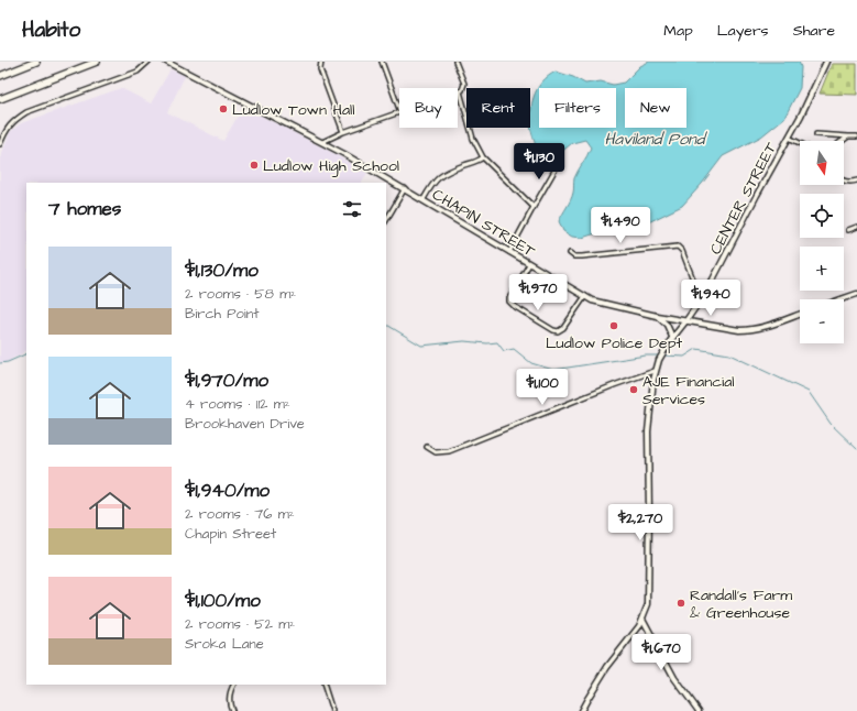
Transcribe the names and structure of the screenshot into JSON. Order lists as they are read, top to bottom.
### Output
{
  "streets": {
    "main road": ["CENTER STREET", "CHAPIN STREET"]
  },
  "crossings": [
    ["CENTER STREET", "CHAPIN STREET"]
  ],
  "water": ["Haviland Pond"],
  "places": [
    "Ludlow Town Hall",
    "Ludlow High School",
    "Ludlow Police Dept",
    "AJE Financial Services",
    "Randall's Farm & Greenhouse"
  ],
  "north": "bottom",
  "page": {
    "header": "Habito",
    "nav": ["Map", "Layers", "Share"],
    "chip": [
      "Buy",
      "Rent",
      "Filters",
      "New"
    ],
    "map_buttons": ["+", "−"],
    "price": [
      "$1,130",
      "$1,490",
      "$1,970",
      "$1,940",
      "$1,100",
      "$2,270",
      "$1,670"
    ],
    "heading": "7 homes",
    "list": [
      {
        "name": "$1,130/mo",
        "note": "2 rooms · 58 m² · Birch Point"
      },
      {
        "name": "$1,970/mo",
        "note": "4 rooms · 112 m² · Brookhaven Drive"
      },
      {
        "name": "$1,940/mo",
        "note": "2 rooms · 76 m² · Chapin Street"
      },
      {
        "name": "$1,100/mo",
        "note": "2 rooms · 52 m² · Sroka Lane"
      }
    ]
  }
}
